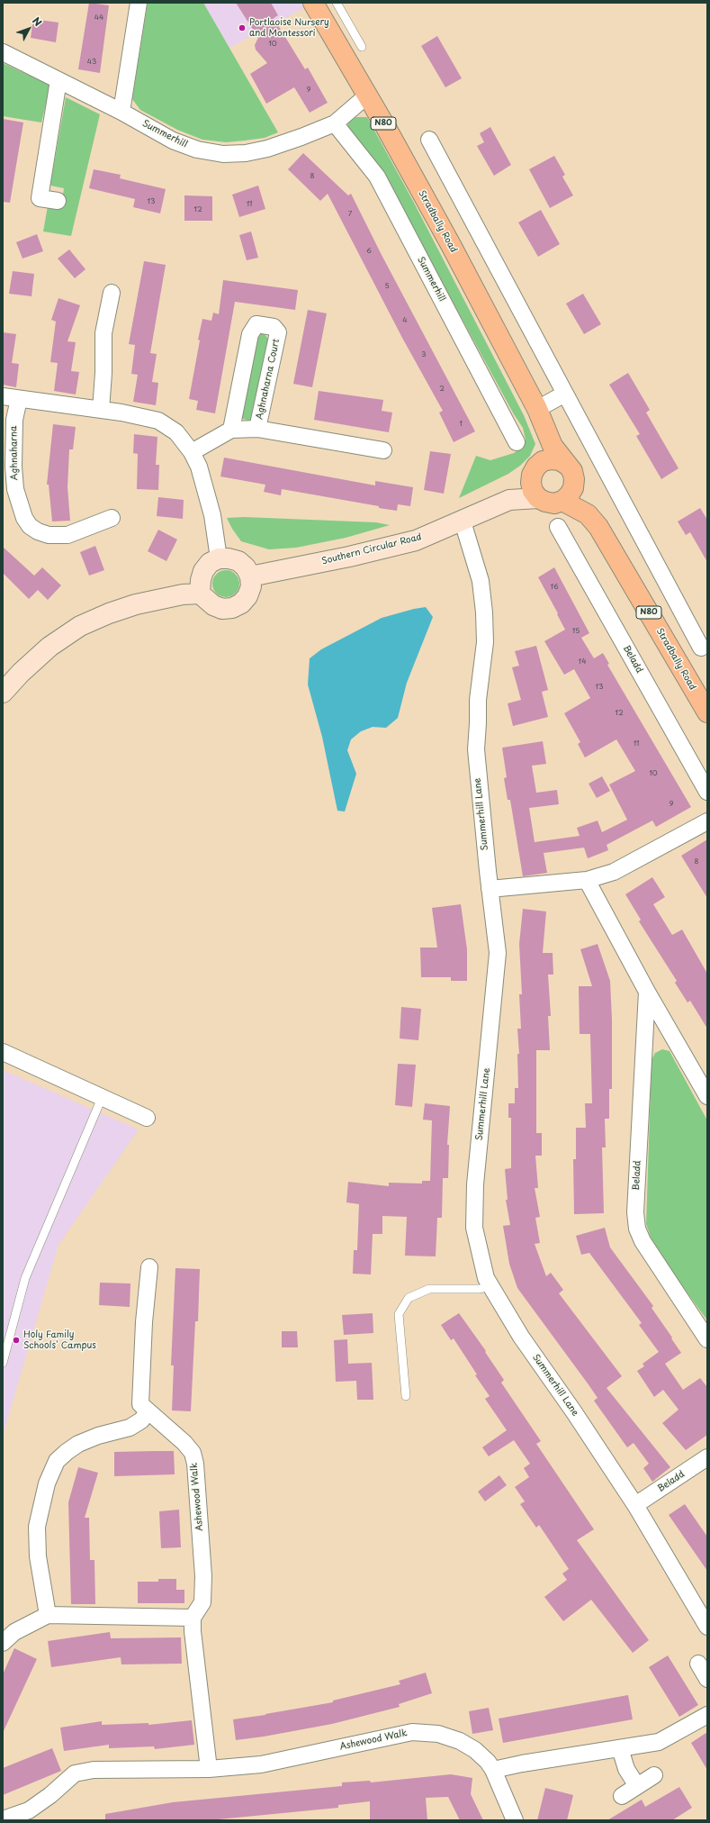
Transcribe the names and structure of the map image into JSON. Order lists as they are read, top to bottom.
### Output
{
  "streets": {
    "main road": ["N80", "Stradbally Road", "Southern Circular Road"],
    "street": [
      "Summerhill",
      "Aghnaharna Court",
      "Aghnaharna",
      "Beladd",
      "Summerhill Lane",
      "Ashewood Walk"
    ]
  },
  "crossings": [
    ["Summerhill", "Stradbally Road"],
    ["Stradbally Road", "Southern Circular Road"],
    ["Southern Circular Road", "Summerhill Lane"],
    ["Beladd", "Summerhill Lane"]
  ],
  "places": ["Portlaoise Nursery and Montessori", "Holy Family Schools' Campus"],
  "house_numbers": [
    "44",
    "10",
    "43",
    "9",
    "8",
    "13",
    "11",
    "12",
    "7",
    "6",
    "5",
    "4",
    "3",
    "2",
    "1",
    "16",
    "15",
    "14",
    "13",
    "12",
    "11",
    "10",
    "9",
    "8"
  ],
  "north": "top right"
}
